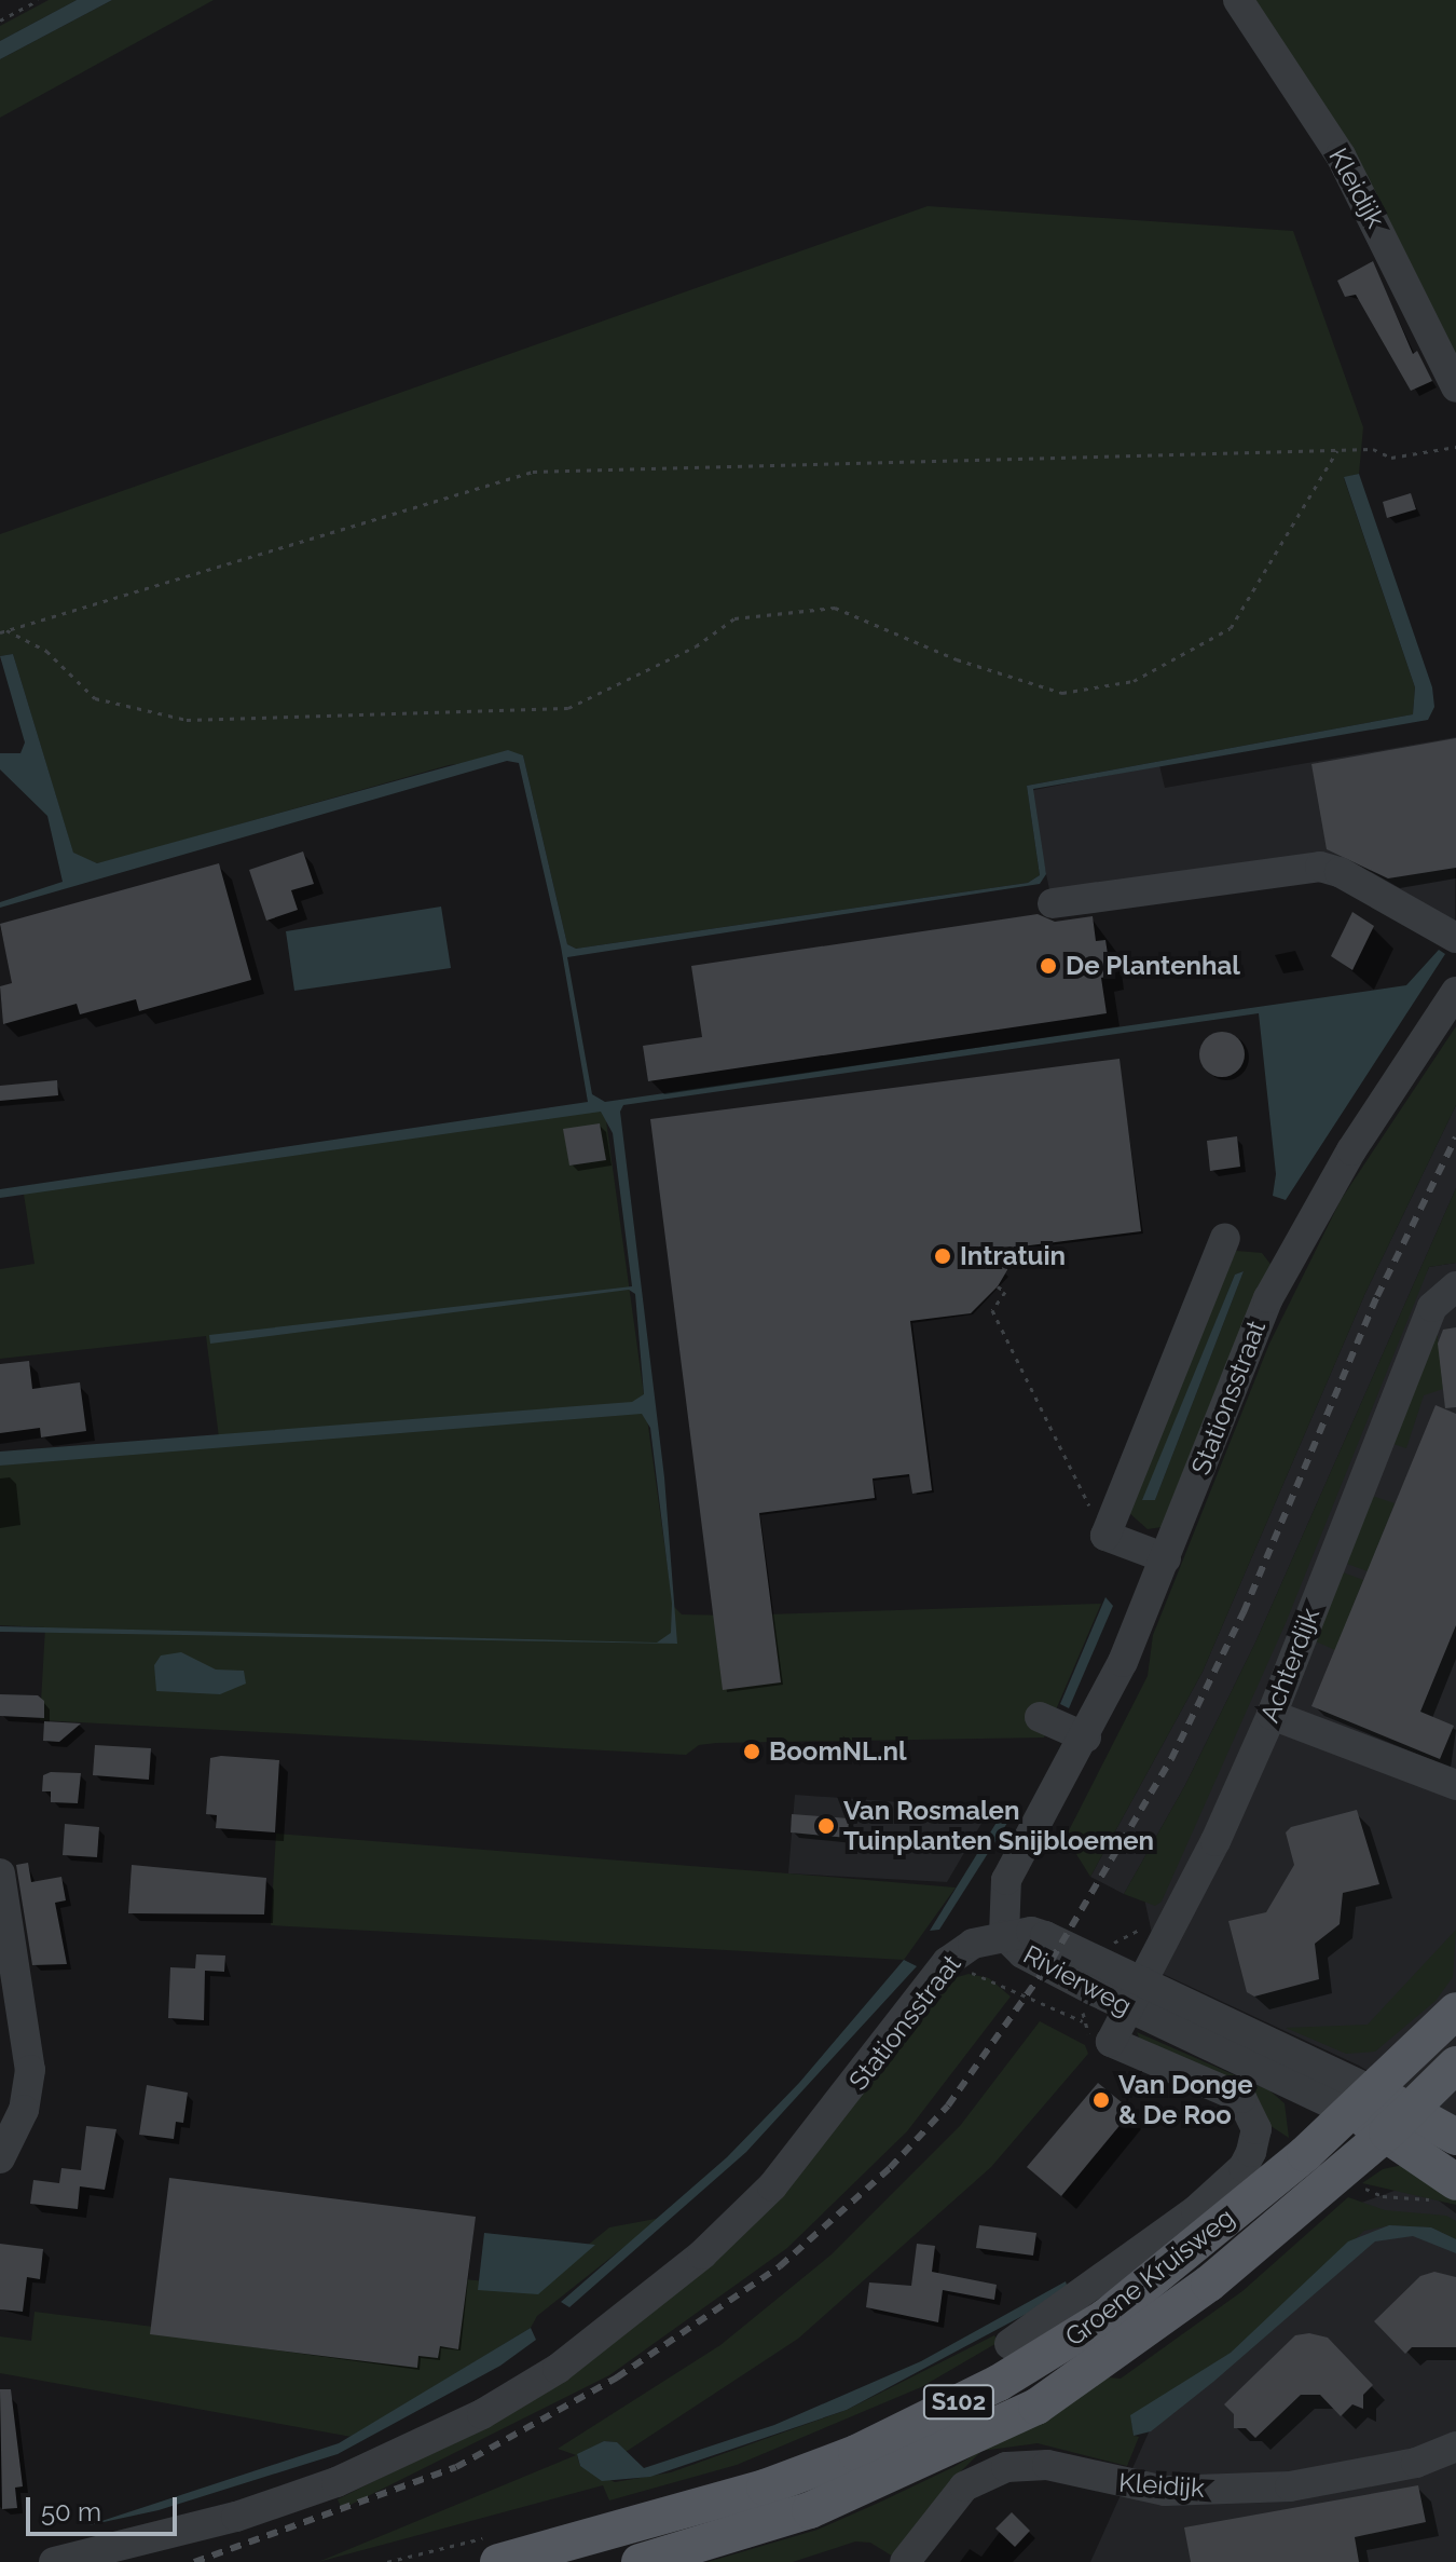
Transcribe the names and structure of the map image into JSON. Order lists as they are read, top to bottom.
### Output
{
  "streets": {
    "main road": ["Rivierweg", "Groene Kruisweg", "S102"],
    "street": ["Kleidijk", "Stationsstraat", "Achterdijk"]
  },
  "crossings": [
    ["Stationsstraat", "Rivierweg"],
    ["Achterdijk", "Rivierweg"],
    ["Rivierweg", "Groene Kruisweg"]
  ],
  "places": [
    "De Plantenhal",
    "Intratuin",
    "BoomNL.nl",
    "Van Rosmalen Tuinplanten Snijbloemen",
    "Van Donge & De Roo"
  ],
  "scale_bar": "50 m"
}
